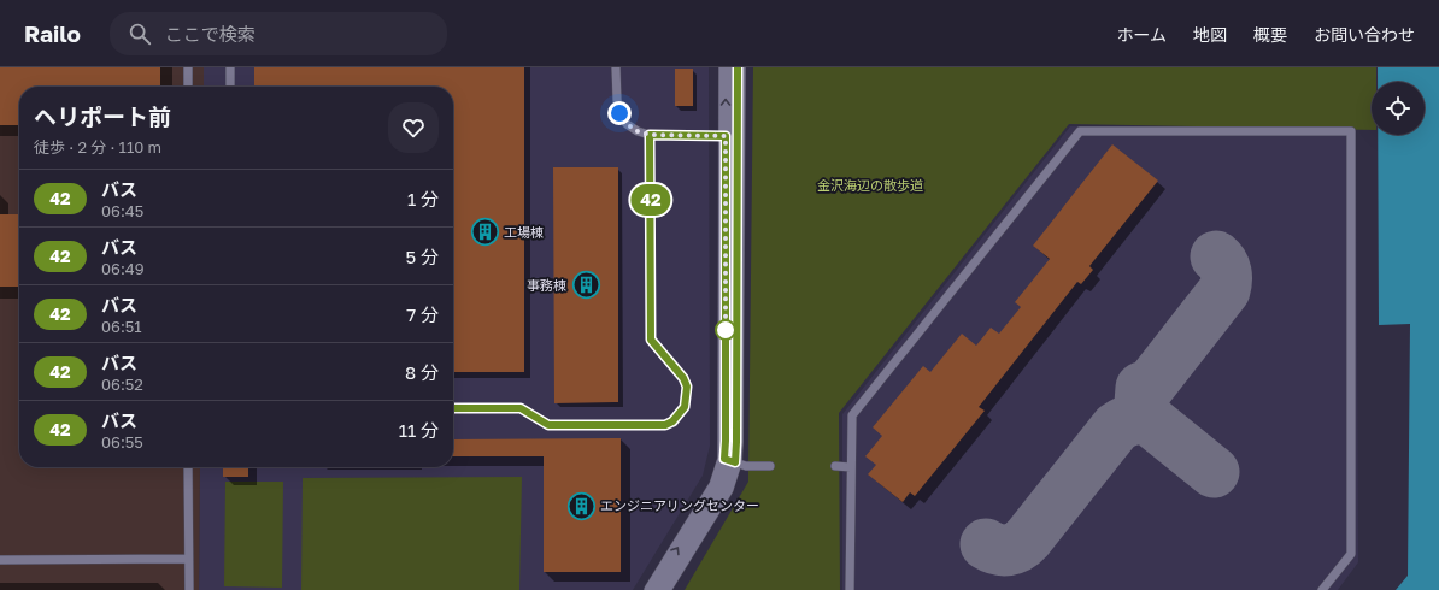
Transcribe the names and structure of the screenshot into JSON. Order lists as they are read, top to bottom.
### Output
{
  "parks": ["金沢海辺の散歩道"],
  "places": {
    "building": ["工場棟", "事務棟", "エンジニアリングセンター"]
  },
  "lines": ["bus line 42"],
  "page": {
    "header": "Railo",
    "search": "ここで検索",
    "nav": [
      "ホーム",
      "地図",
      "概要",
      "お問い合わせ"
    ],
    "on_map": "42",
    "heading": ["ヘリポート前", "徒歩 · 2 分 · 110 m"],
    "list": [
      {
        "mark": "42",
        "name": "バス",
        "note": "06:45",
        "value": "1 分"
      },
      {
        "mark": "42",
        "name": "バス",
        "note": "06:49",
        "value": "5 分"
      },
      {
        "mark": "42",
        "name": "バス",
        "note": "06:51",
        "value": "7 分"
      },
      {
        "mark": "42",
        "name": "バス",
        "note": "06:52",
        "value": "8 分"
      },
      {
        "mark": "42",
        "name": "バス",
        "note": "06:55",
        "value": "11 分"
      }
    ]
  }
}
